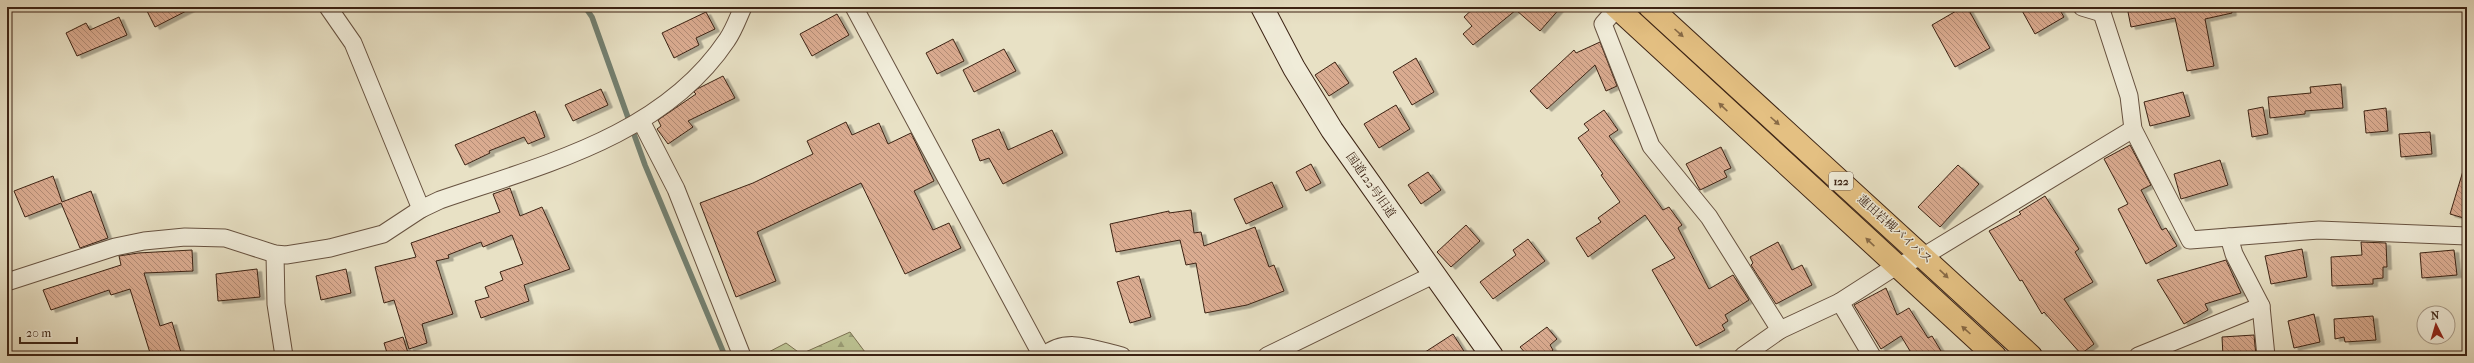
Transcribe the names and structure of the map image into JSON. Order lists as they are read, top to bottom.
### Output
{
  "streets": {
    "highway": ["122", "蓮田岩槻バイパス"],
    "street": ["国道122号旧道"]
  },
  "scale_bar": "20 m",
  "north": "top"
}
